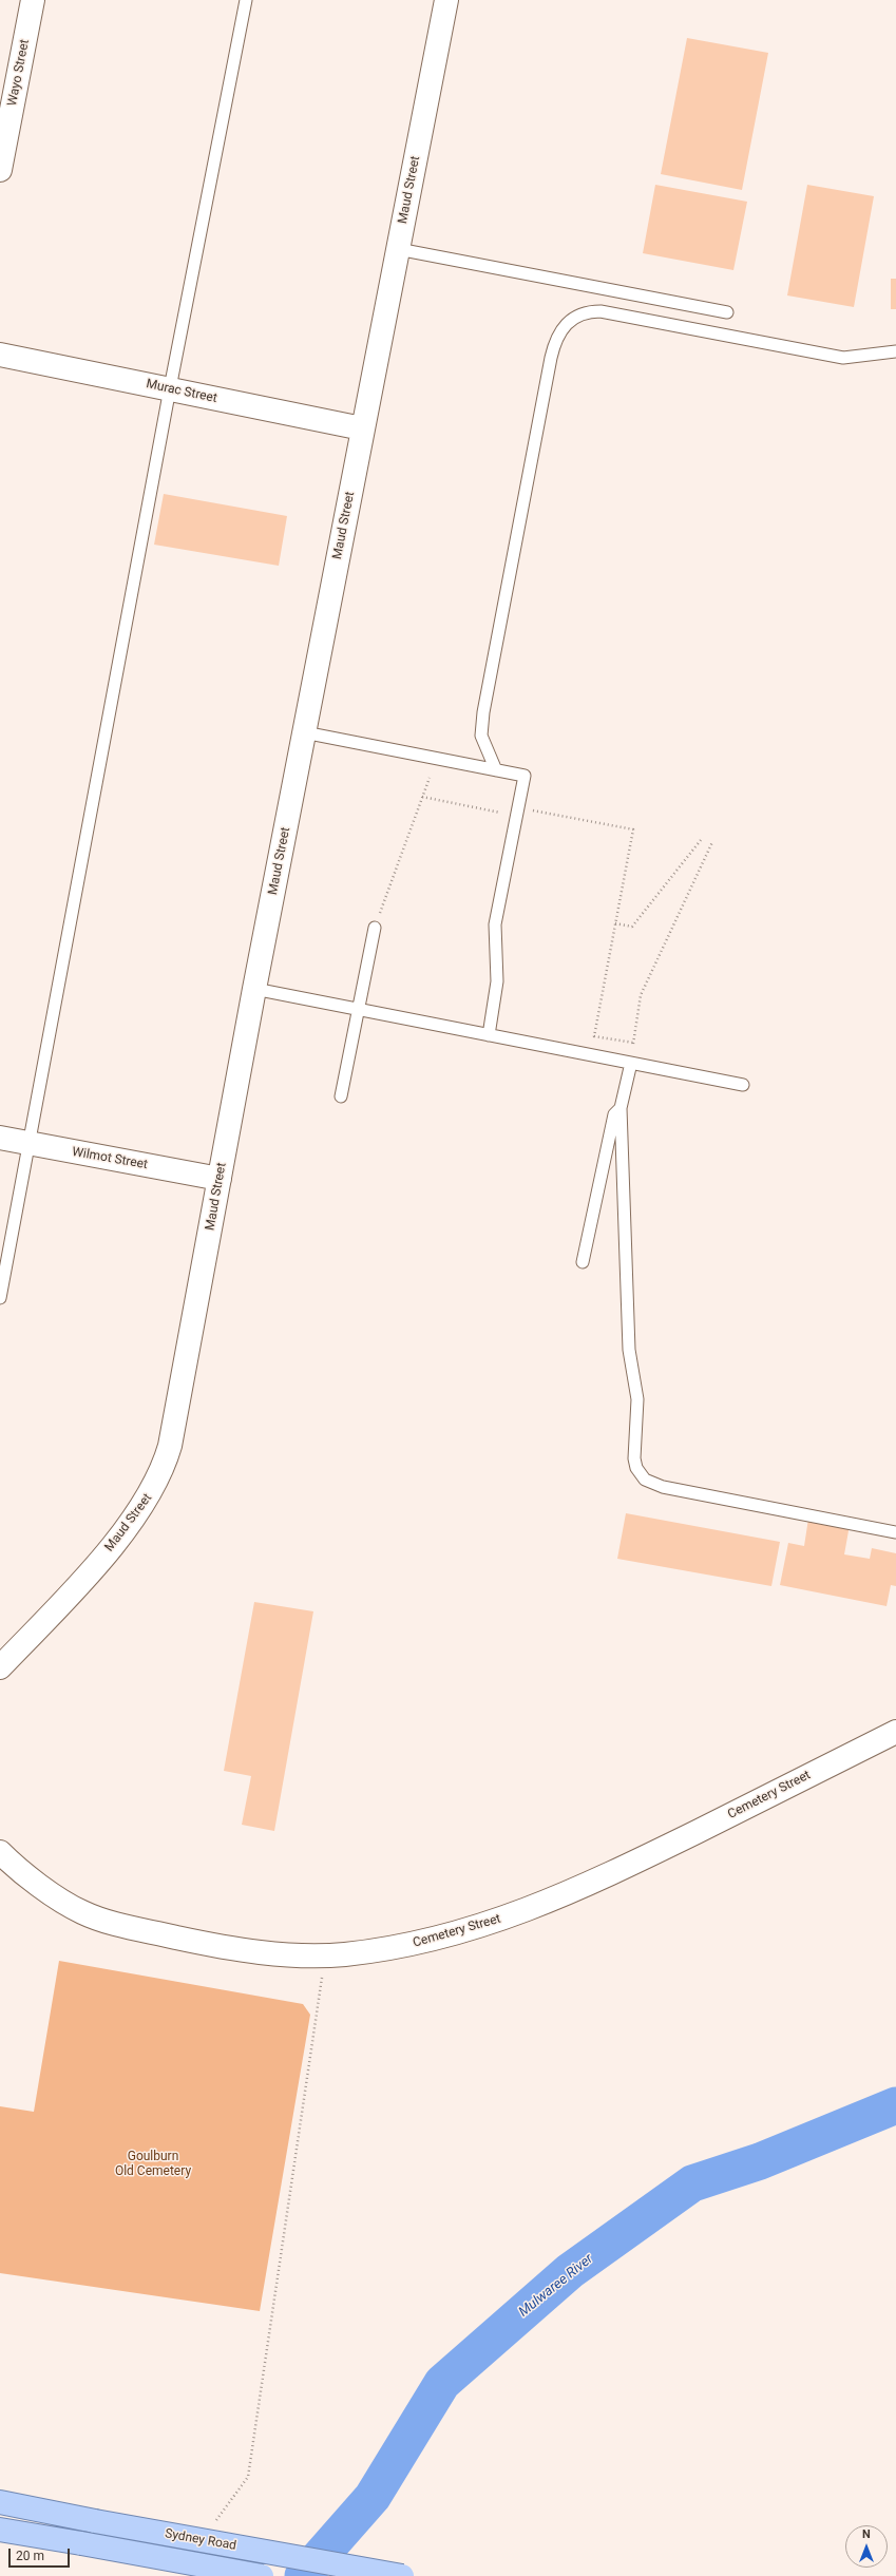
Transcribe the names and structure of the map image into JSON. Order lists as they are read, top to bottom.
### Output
{
  "streets": {
    "main road": ["Sydney Road"],
    "street": [
      "Wayo Street",
      "Maud Street",
      "Murac Street",
      "Wilmot Street",
      "Cemetery Street"
    ]
  },
  "crossings": [
    ["Maud Street", "Murac Street"],
    ["Maud Street", "Wilmot Street"]
  ],
  "water": ["Mulwaree River"],
  "parks": ["Goulburn Old Cemetery"],
  "scale_bar": "20 m",
  "north": "top"
}
